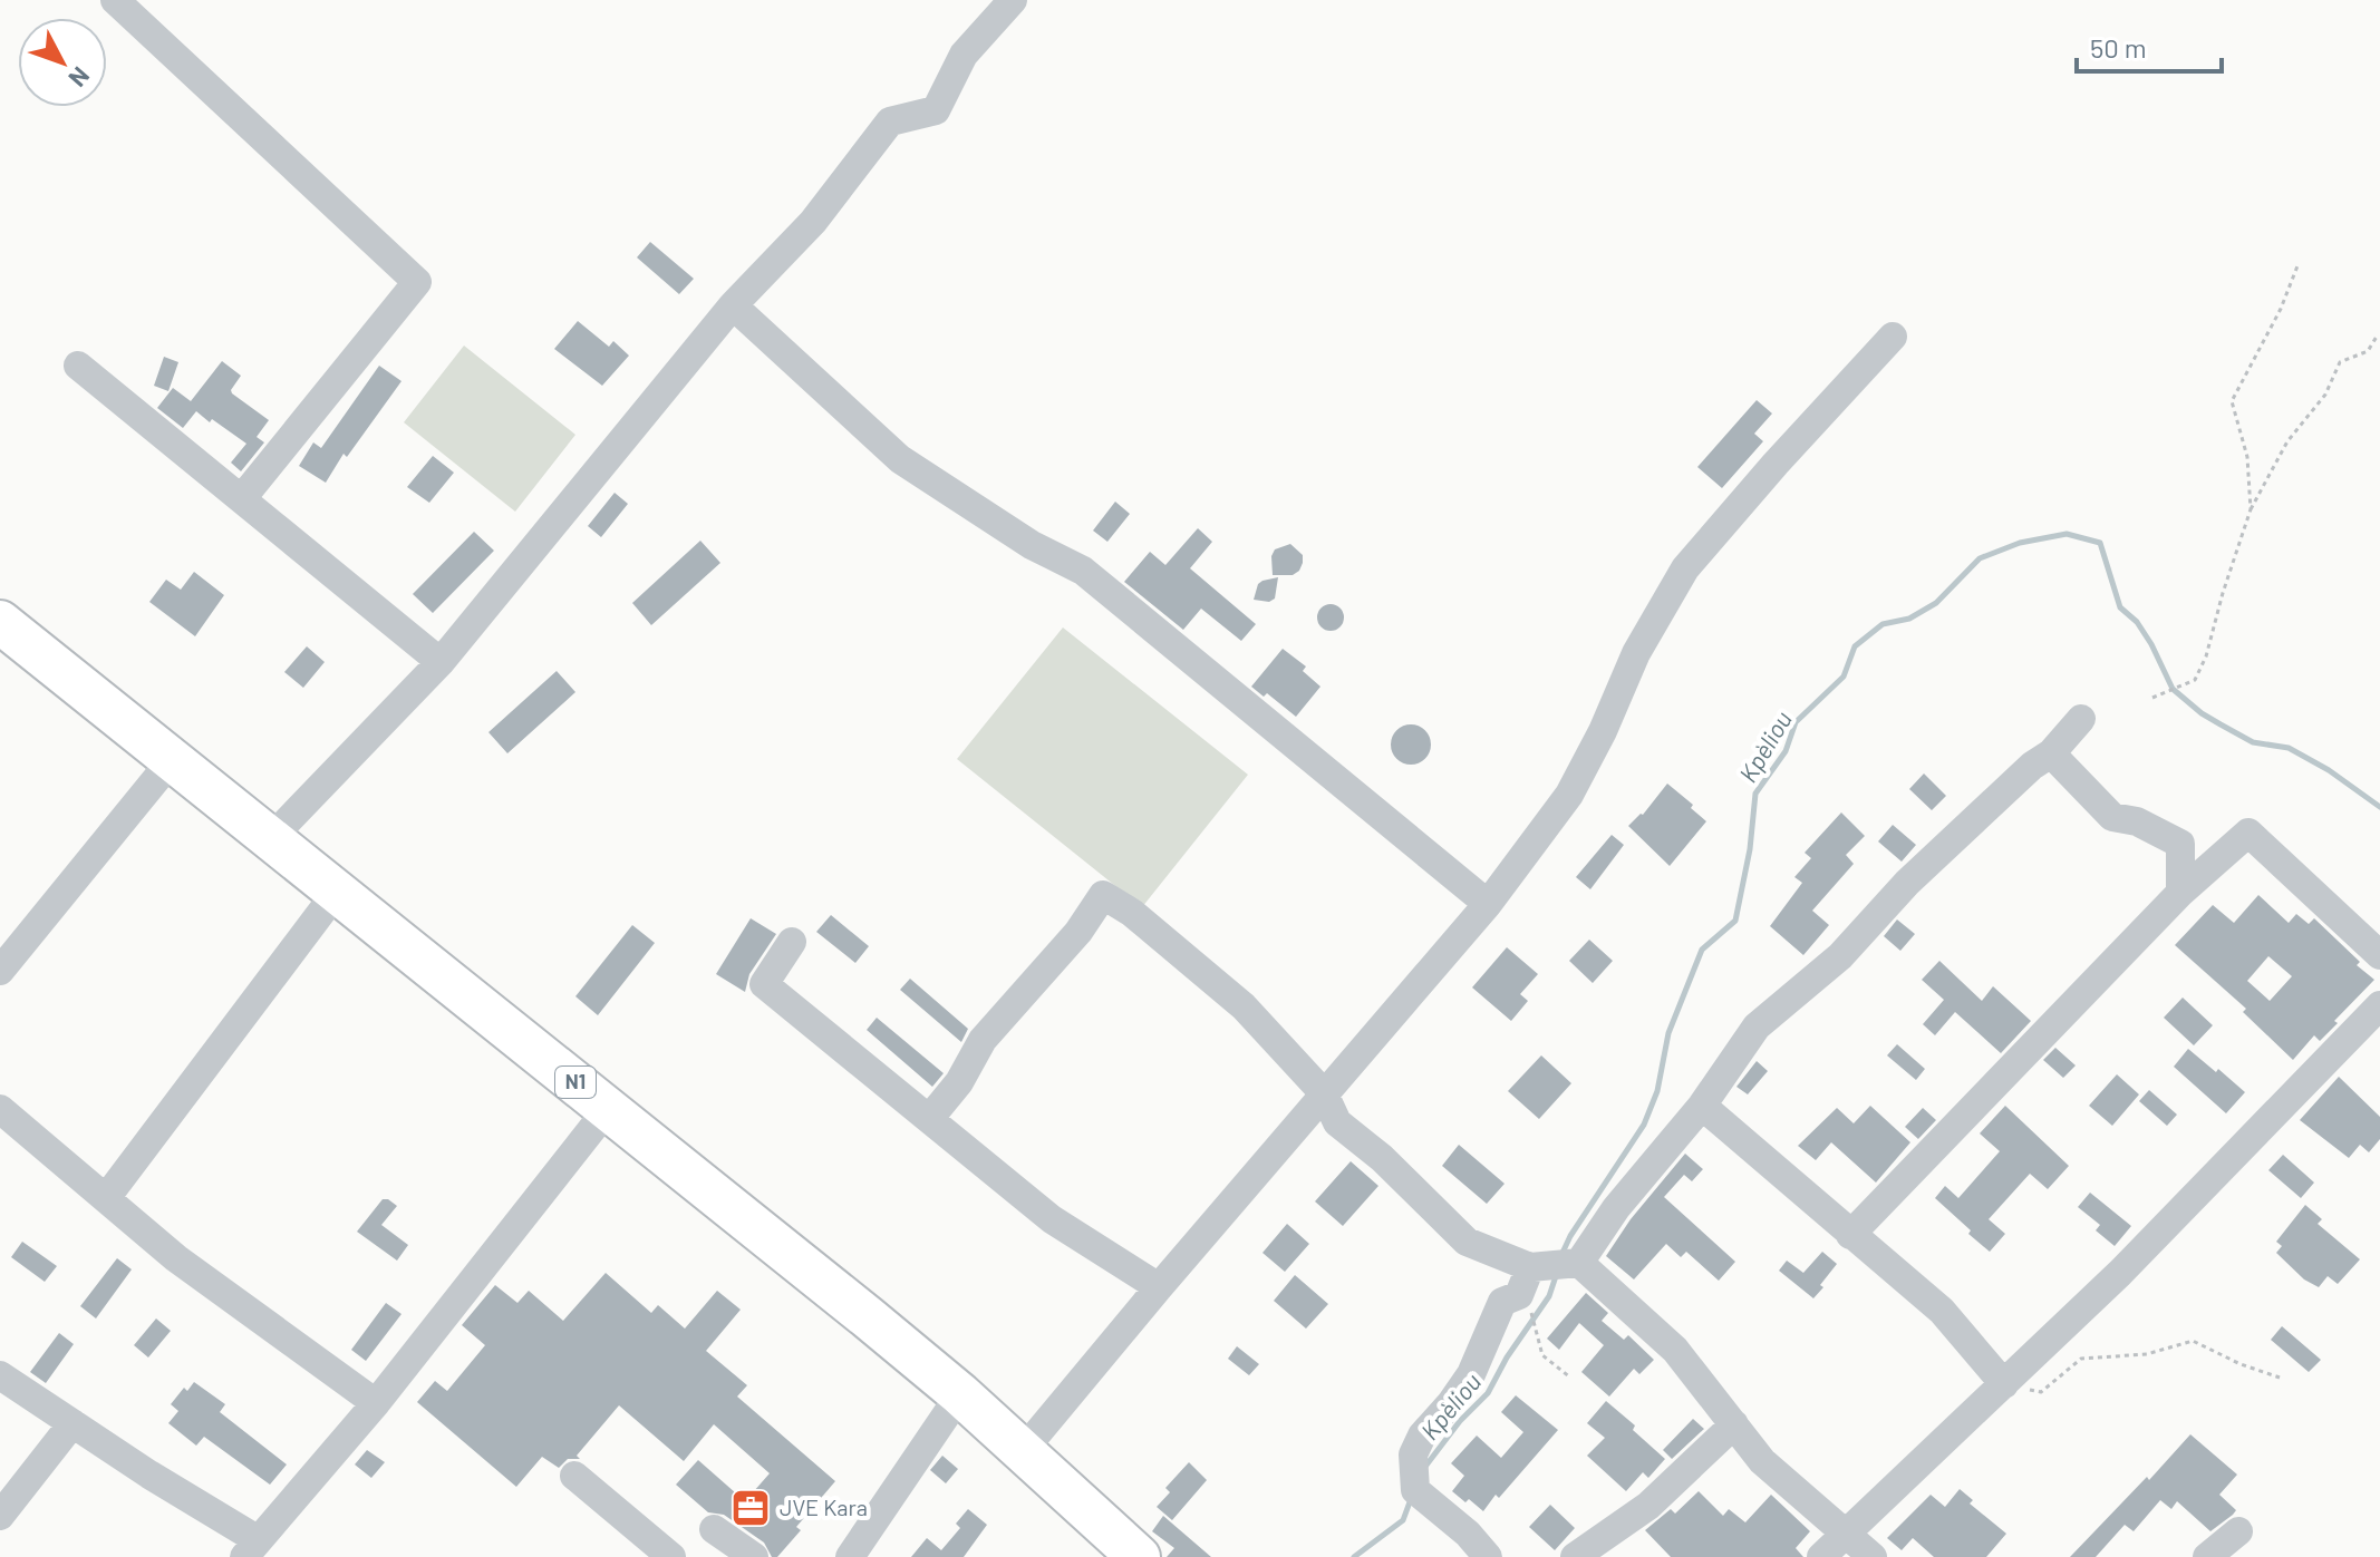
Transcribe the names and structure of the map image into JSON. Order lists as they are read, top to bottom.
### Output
{
  "streets": {
    "highway": ["N1"]
  },
  "water": ["Kpèliou"],
  "places": {
    "office": ["JVE Kara"]
  },
  "scale_bar": "50 m",
  "north": "bottom right"
}
